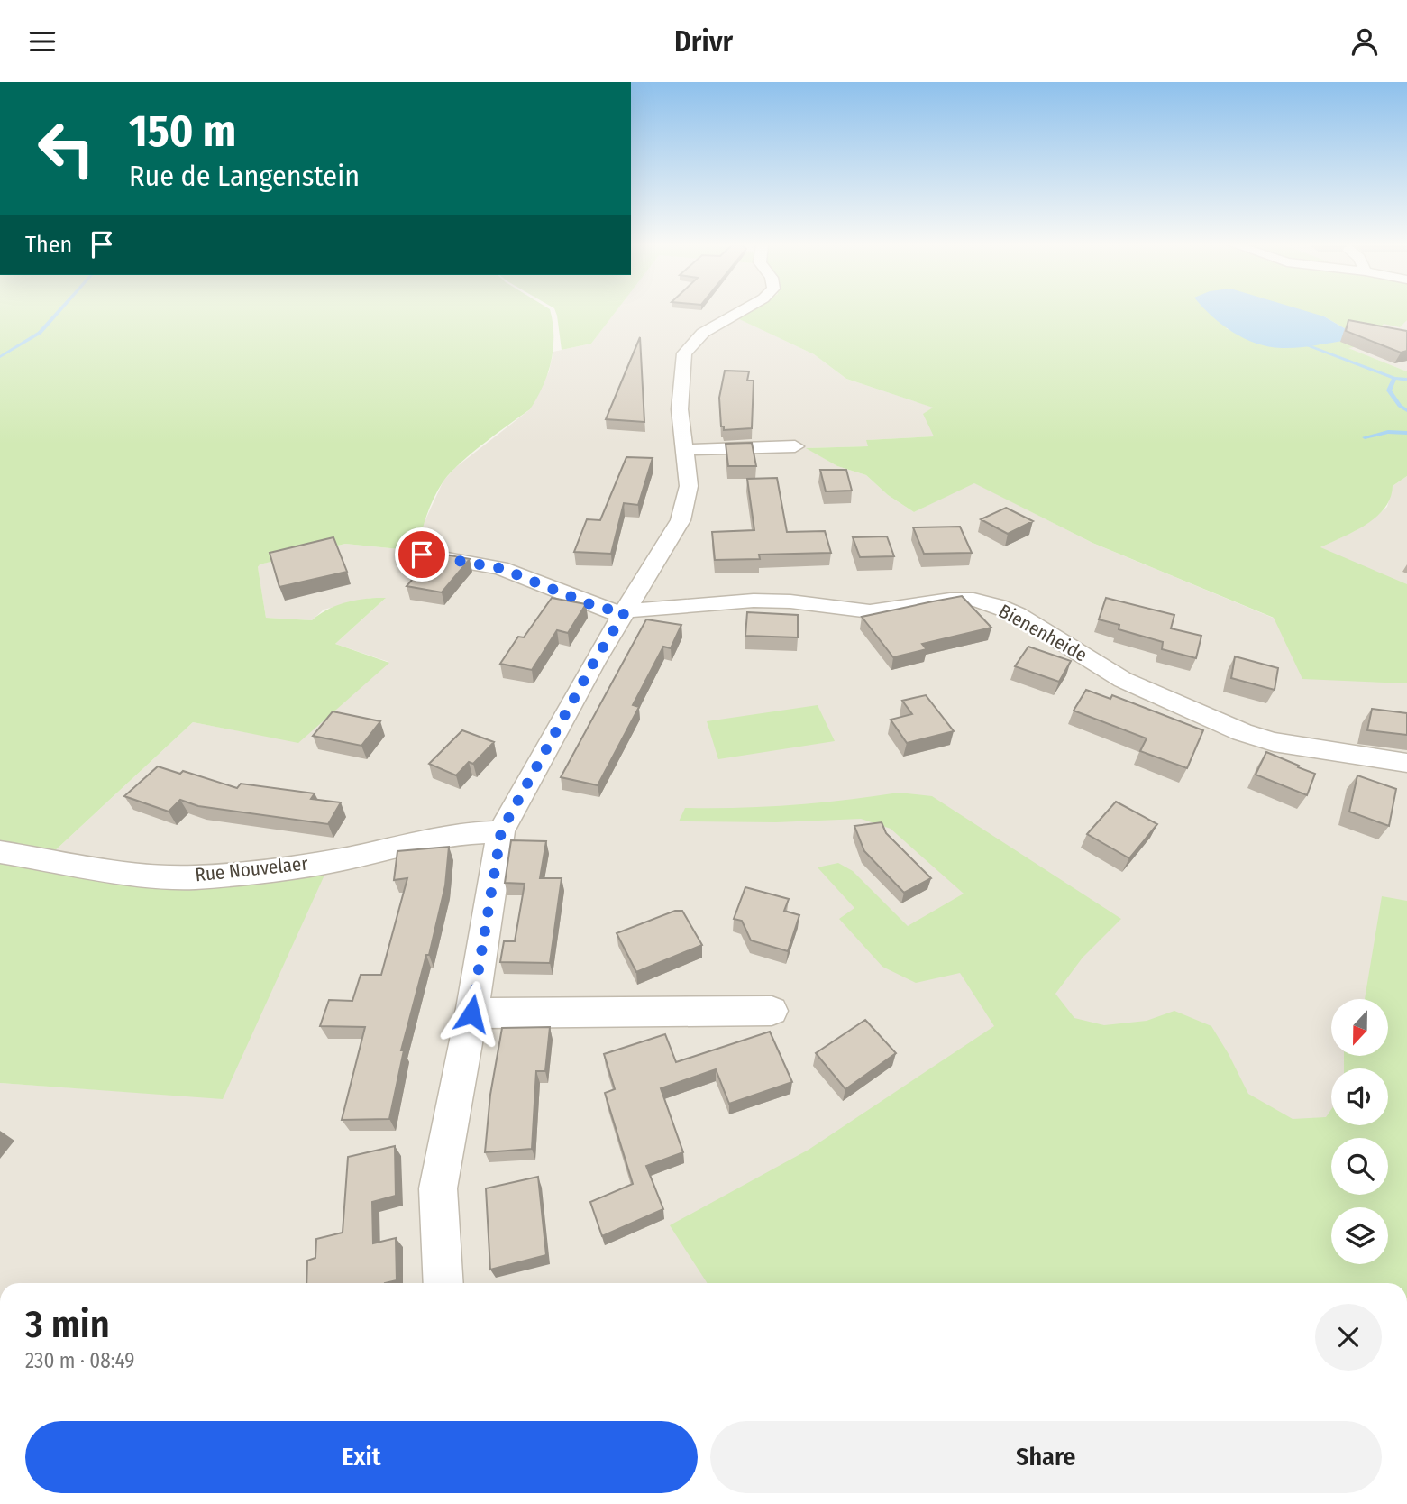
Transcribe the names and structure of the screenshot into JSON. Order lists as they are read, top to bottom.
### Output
{
  "streets": {
    "street": ["Bienenheide", "Rue Nouvelaer"]
  },
  "north": "bottom",
  "page": {
    "header": "Drivr",
    "turn": ["150 m", "Rue de Langenstein"],
    "then": "Then",
    "heading": ["3 min", "230 m · 08:49"],
    "buttons": ["Exit", "Share"]
  }
}
